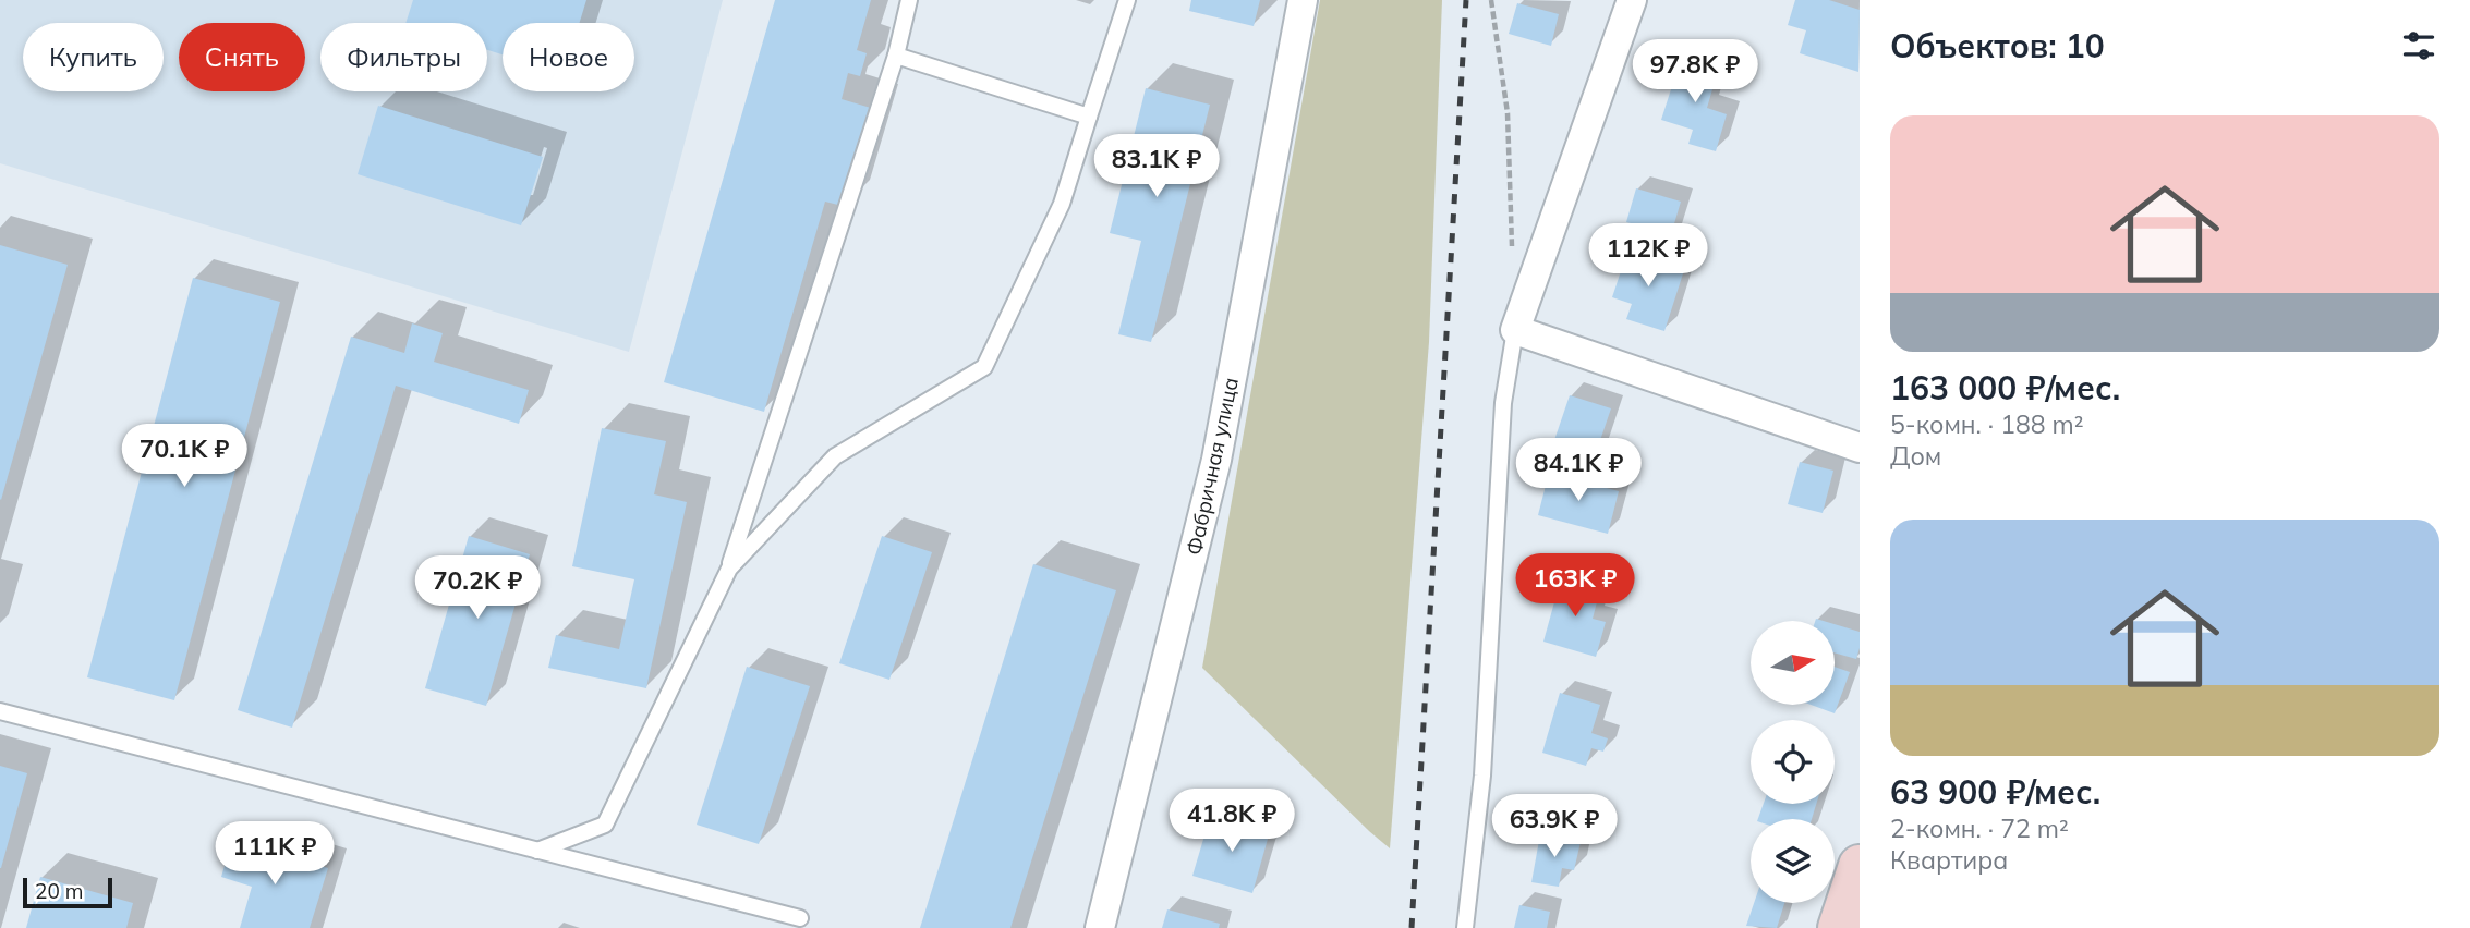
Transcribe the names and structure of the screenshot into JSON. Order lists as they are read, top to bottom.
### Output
{
  "streets": {
    "street": ["Фабричная улица"]
  },
  "scale_bar": "20 m",
  "north": "right",
  "page": {
    "heading": "Объектов: 10",
    "chip": [
      "Купить",
      "Снять",
      "Фильтры",
      "Новое"
    ],
    "price": [
      "97.8K ₽",
      "83.1K ₽",
      "112K ₽",
      "70.1K ₽",
      "84.1K ₽",
      "163K ₽",
      "70.2K ₽",
      "41.8K ₽",
      "63.9K ₽",
      "111K ₽"
    ],
    "list": [
      {
        "name": "163 000 ₽/мес.",
        "note": "5-комн. · 188 m² · Дом"
      },
      {
        "name": "63 900 ₽/мес.",
        "note": "2-комн. · 72 m² · Квартира"
      }
    ],
    "scale": "20 m"
  }
}
